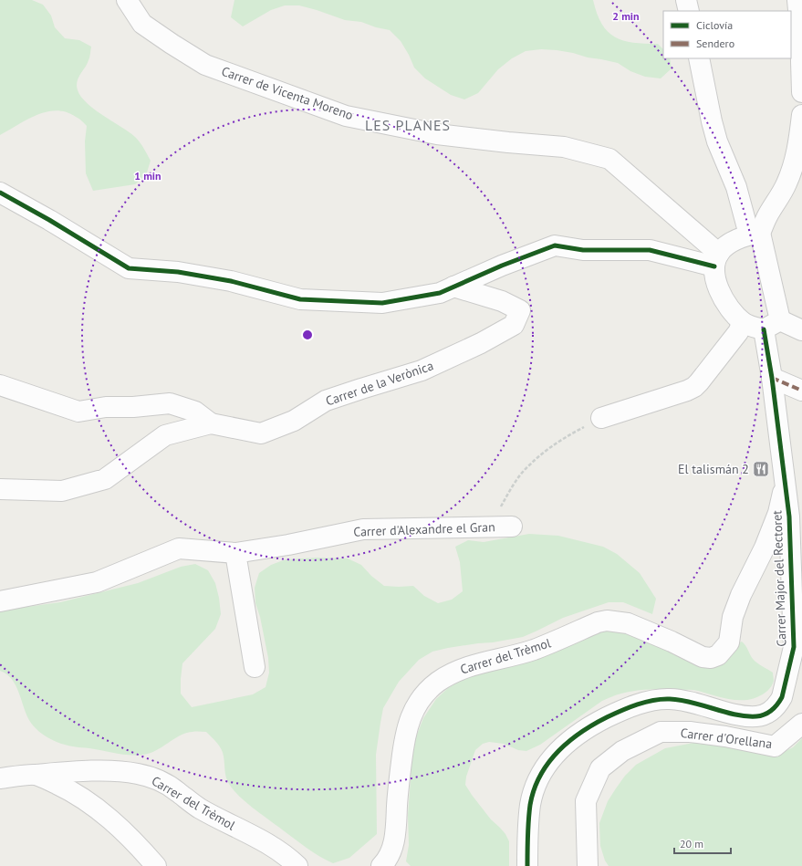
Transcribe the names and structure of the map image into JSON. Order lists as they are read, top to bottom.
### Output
{
  "streets": {
    "street": [
      "Carrer de Vicenta Moreno",
      "Carrer de la Verònica",
      "Carrer d'Alexandre el Gran",
      "Carrer Major del Rectoret",
      "Carrer del Trèmol",
      "Carrer d'Orellana"
    ]
  },
  "crossings": [
    ["Carrer Major del Rectoret", "Carrer del Trèmol"]
  ],
  "districts": ["LES PLANES"],
  "places": {
    "restaurant": ["El talismán 2"]
  },
  "legend": ["Ciclovía", "Sendero"],
  "scale_bar": "20 m",
  "rings": ["2 min", "1 min"]
}
